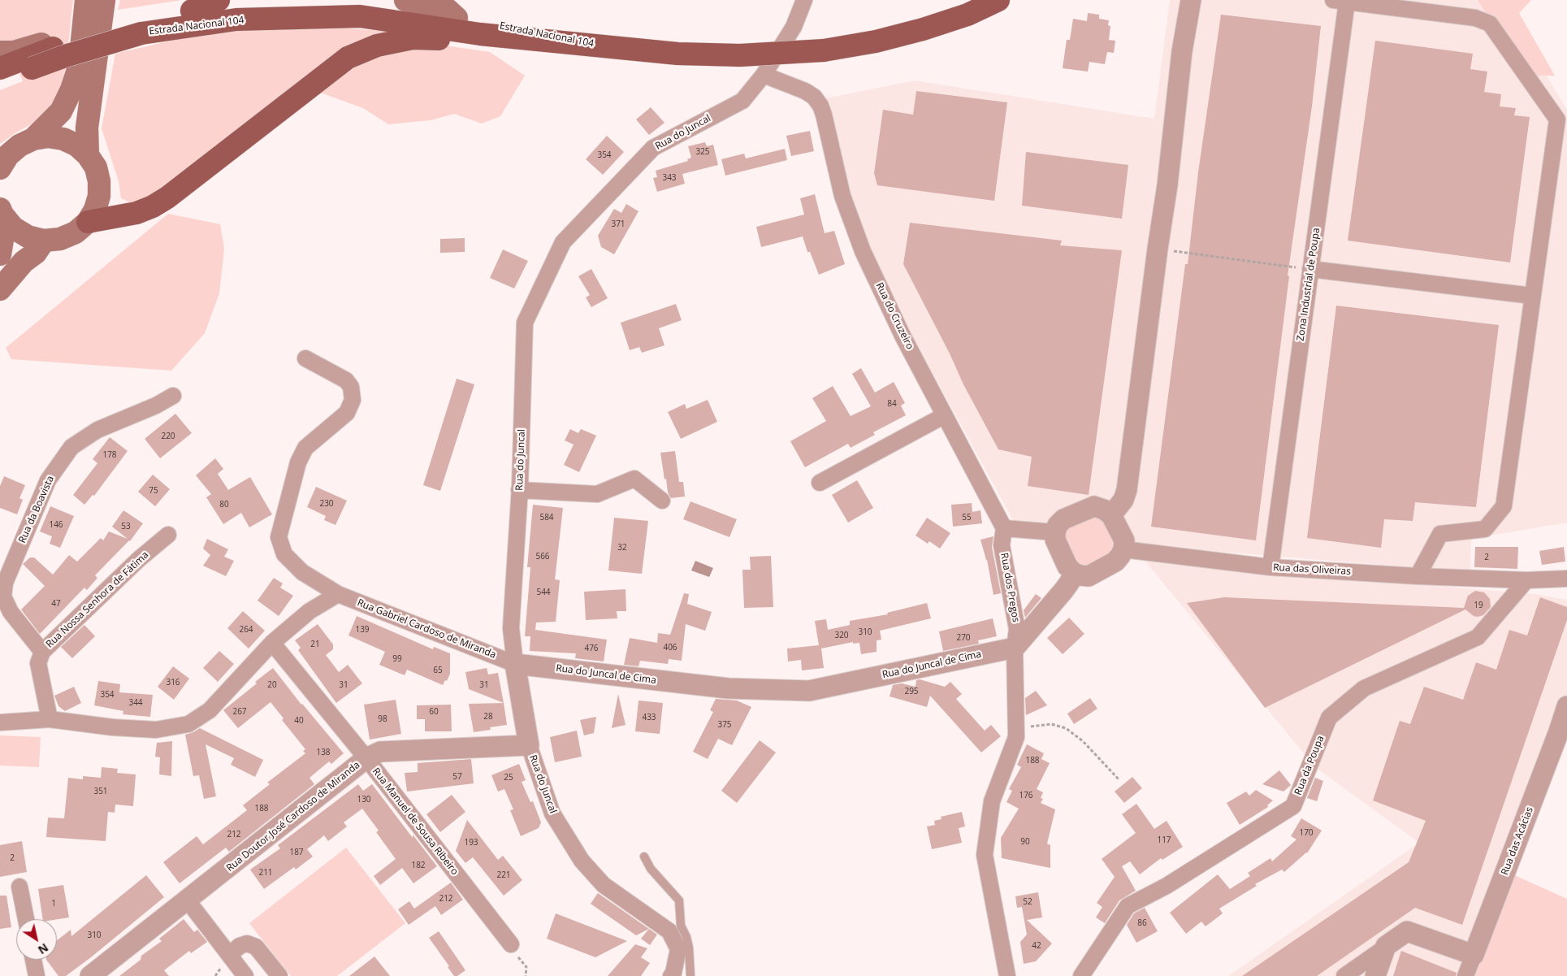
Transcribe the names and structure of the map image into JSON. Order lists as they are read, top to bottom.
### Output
{
  "streets": {
    "main road": ["Estrada Nacional 104"],
    "street": [
      "Rua do Juncal",
      "Zona Industrial de Poupa",
      "Rua do Cruzeiro",
      "Rua da Boavista",
      "Rua das Oliveiras",
      "Rua dos Pregos",
      "Rua Nossa Senhora de Fátima",
      "Rua Gabriel Cardoso de Miranda",
      "Rua do Juncal de Cima",
      "Rua da Poupa",
      "Rua Doutor José Cardoso de Miranda",
      "Rua Manuel de Sousa Ribeiro",
      "Rua das Acácias"
    ]
  },
  "crossings": [
    ["Rua do Juncal", "Rua do Cruzeiro"],
    ["Rua do Juncal", "Rua Gabriel Cardoso de Miranda"],
    ["Rua do Juncal", "Rua do Juncal de Cima"],
    ["Rua do Juncal", "Rua Doutor José Cardoso de Miranda"],
    ["Zona Industrial de Poupa", "Rua das Oliveiras"],
    ["Rua do Cruzeiro", "Rua dos Pregos"],
    ["Rua da Boavista", "Rua Nossa Senhora de Fátima"],
    ["Rua das Oliveiras", "Rua da Poupa"],
    ["Rua dos Pregos", "Rua do Juncal de Cima"],
    ["Rua Gabriel Cardoso de Miranda", "Rua do Juncal de Cima"],
    ["Rua Doutor José Cardoso de Miranda", "Rua Manuel de Sousa Ribeiro"]
  ],
  "house_numbers": [
    "325",
    "354",
    "343",
    "371",
    "84",
    "220",
    "178",
    "75",
    "230",
    "80",
    "584",
    "55",
    "146",
    "53",
    "32",
    "566",
    "2",
    "544",
    "47",
    "19",
    "264",
    "139",
    "310",
    "320",
    "270",
    "21",
    "406",
    "476",
    "99",
    "65",
    "316",
    "20",
    "31",
    "31",
    "295",
    "354",
    "344",
    "267",
    "60",
    "28",
    "433",
    "98",
    "40",
    "375",
    "138",
    "188",
    "57",
    "25",
    "351",
    "176",
    "130",
    "188",
    "170",
    "212",
    "117",
    "90",
    "193",
    "187",
    "2",
    "182",
    "211",
    "221",
    "212",
    "52",
    "1",
    "86",
    "310",
    "42"
  ],
  "north": "bottom right"
}
